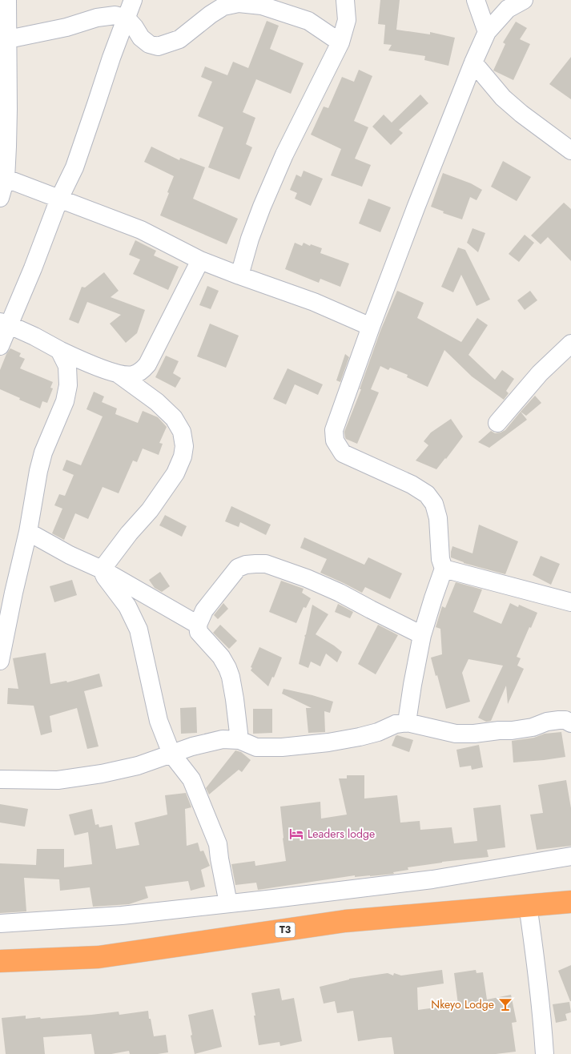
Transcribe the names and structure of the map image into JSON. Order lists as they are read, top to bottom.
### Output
{
  "streets": {
    "highway": ["T3"]
  },
  "places": {
    "hotel": ["Leaders lodge"],
    "bar": ["Nkeyo Lodge"]
  }
}
